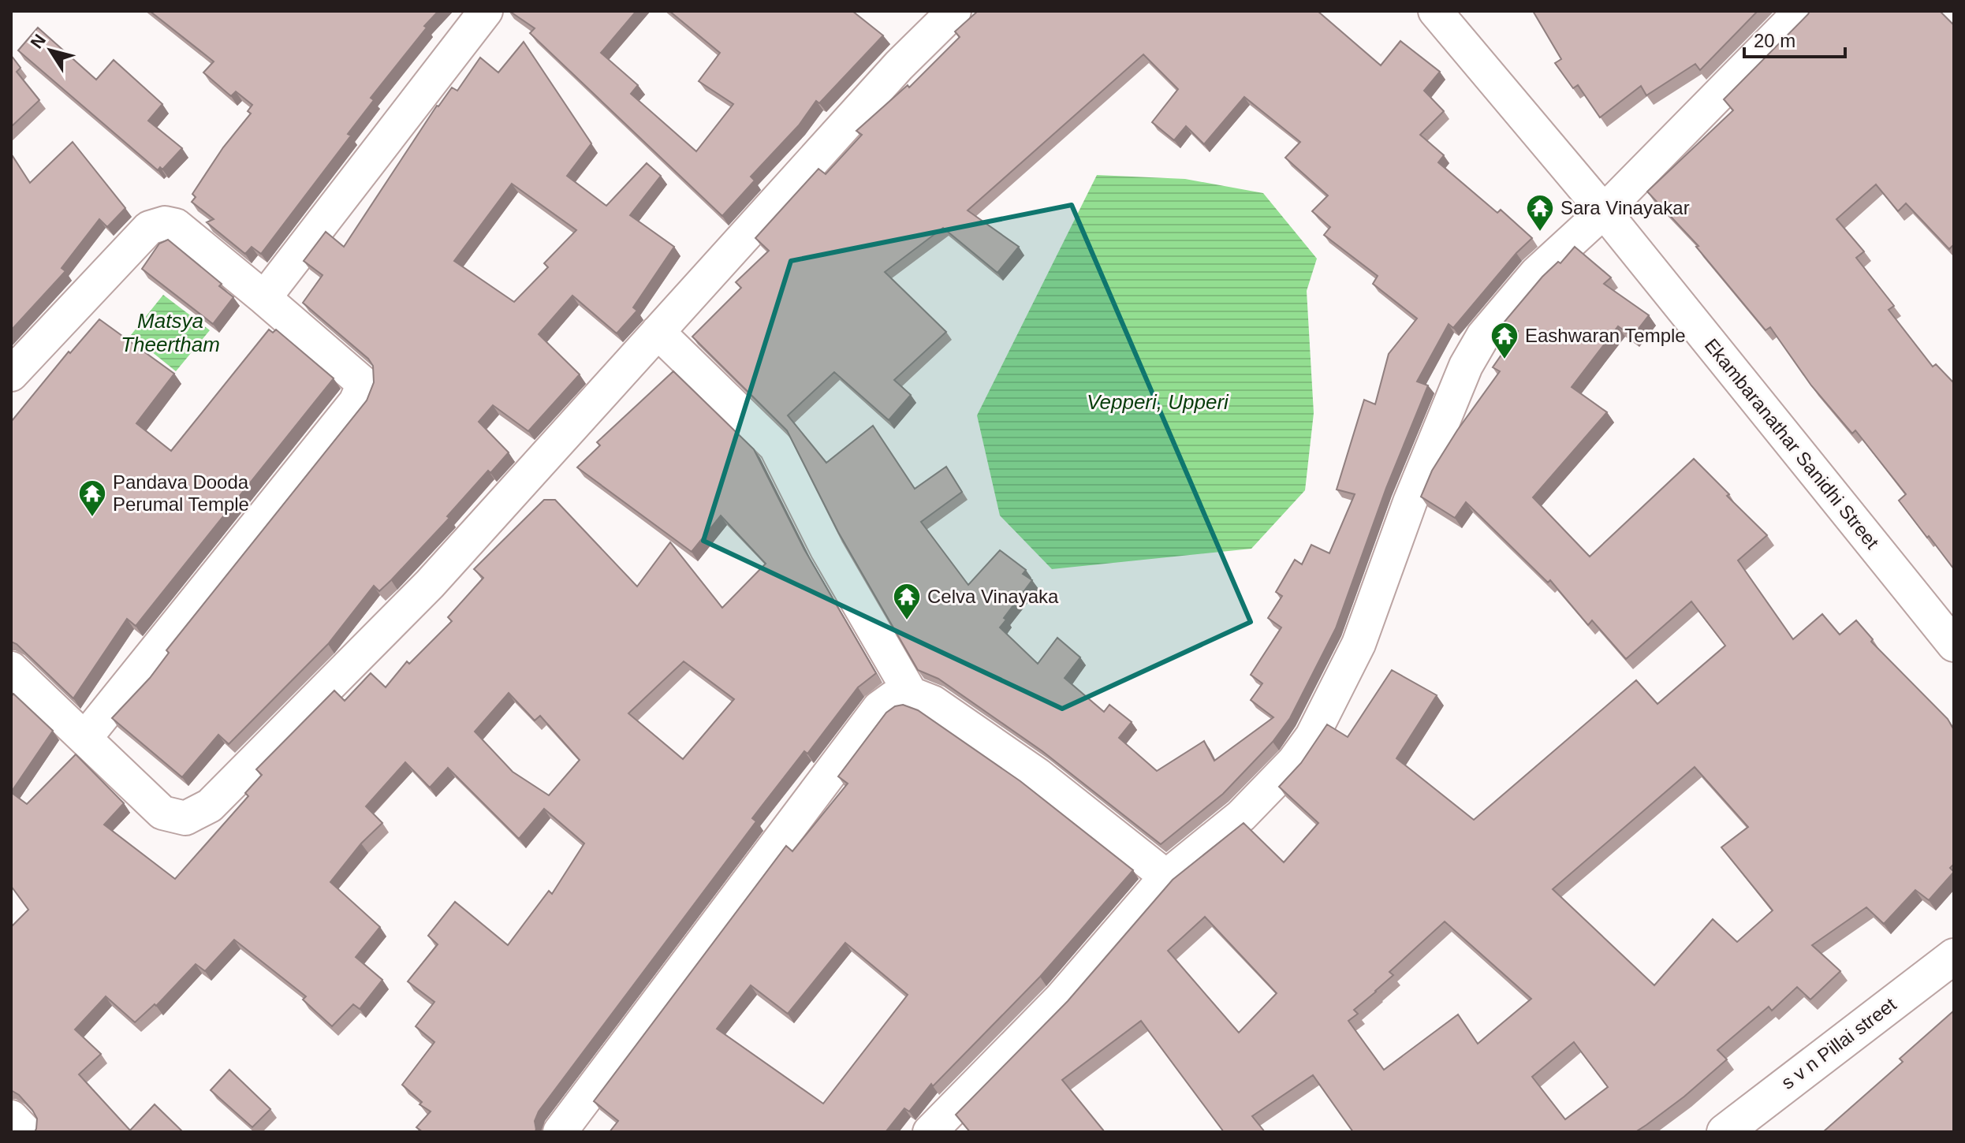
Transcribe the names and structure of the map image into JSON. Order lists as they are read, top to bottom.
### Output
{
  "streets": {
    "street": ["Ekambaranathar Sanidhi Street", "s v n Pillai street"]
  },
  "water": ["Matsya Theertham", "Vepperi, Upperi"],
  "places": {
    "temple": [
      "Sara Vinayakar",
      "Eashwaran Temple",
      "Pandava Dooda Perumal Temple",
      "Celva Vinayaka"
    ]
  },
  "scale_bar": "20 m",
  "north": "top left"
}
